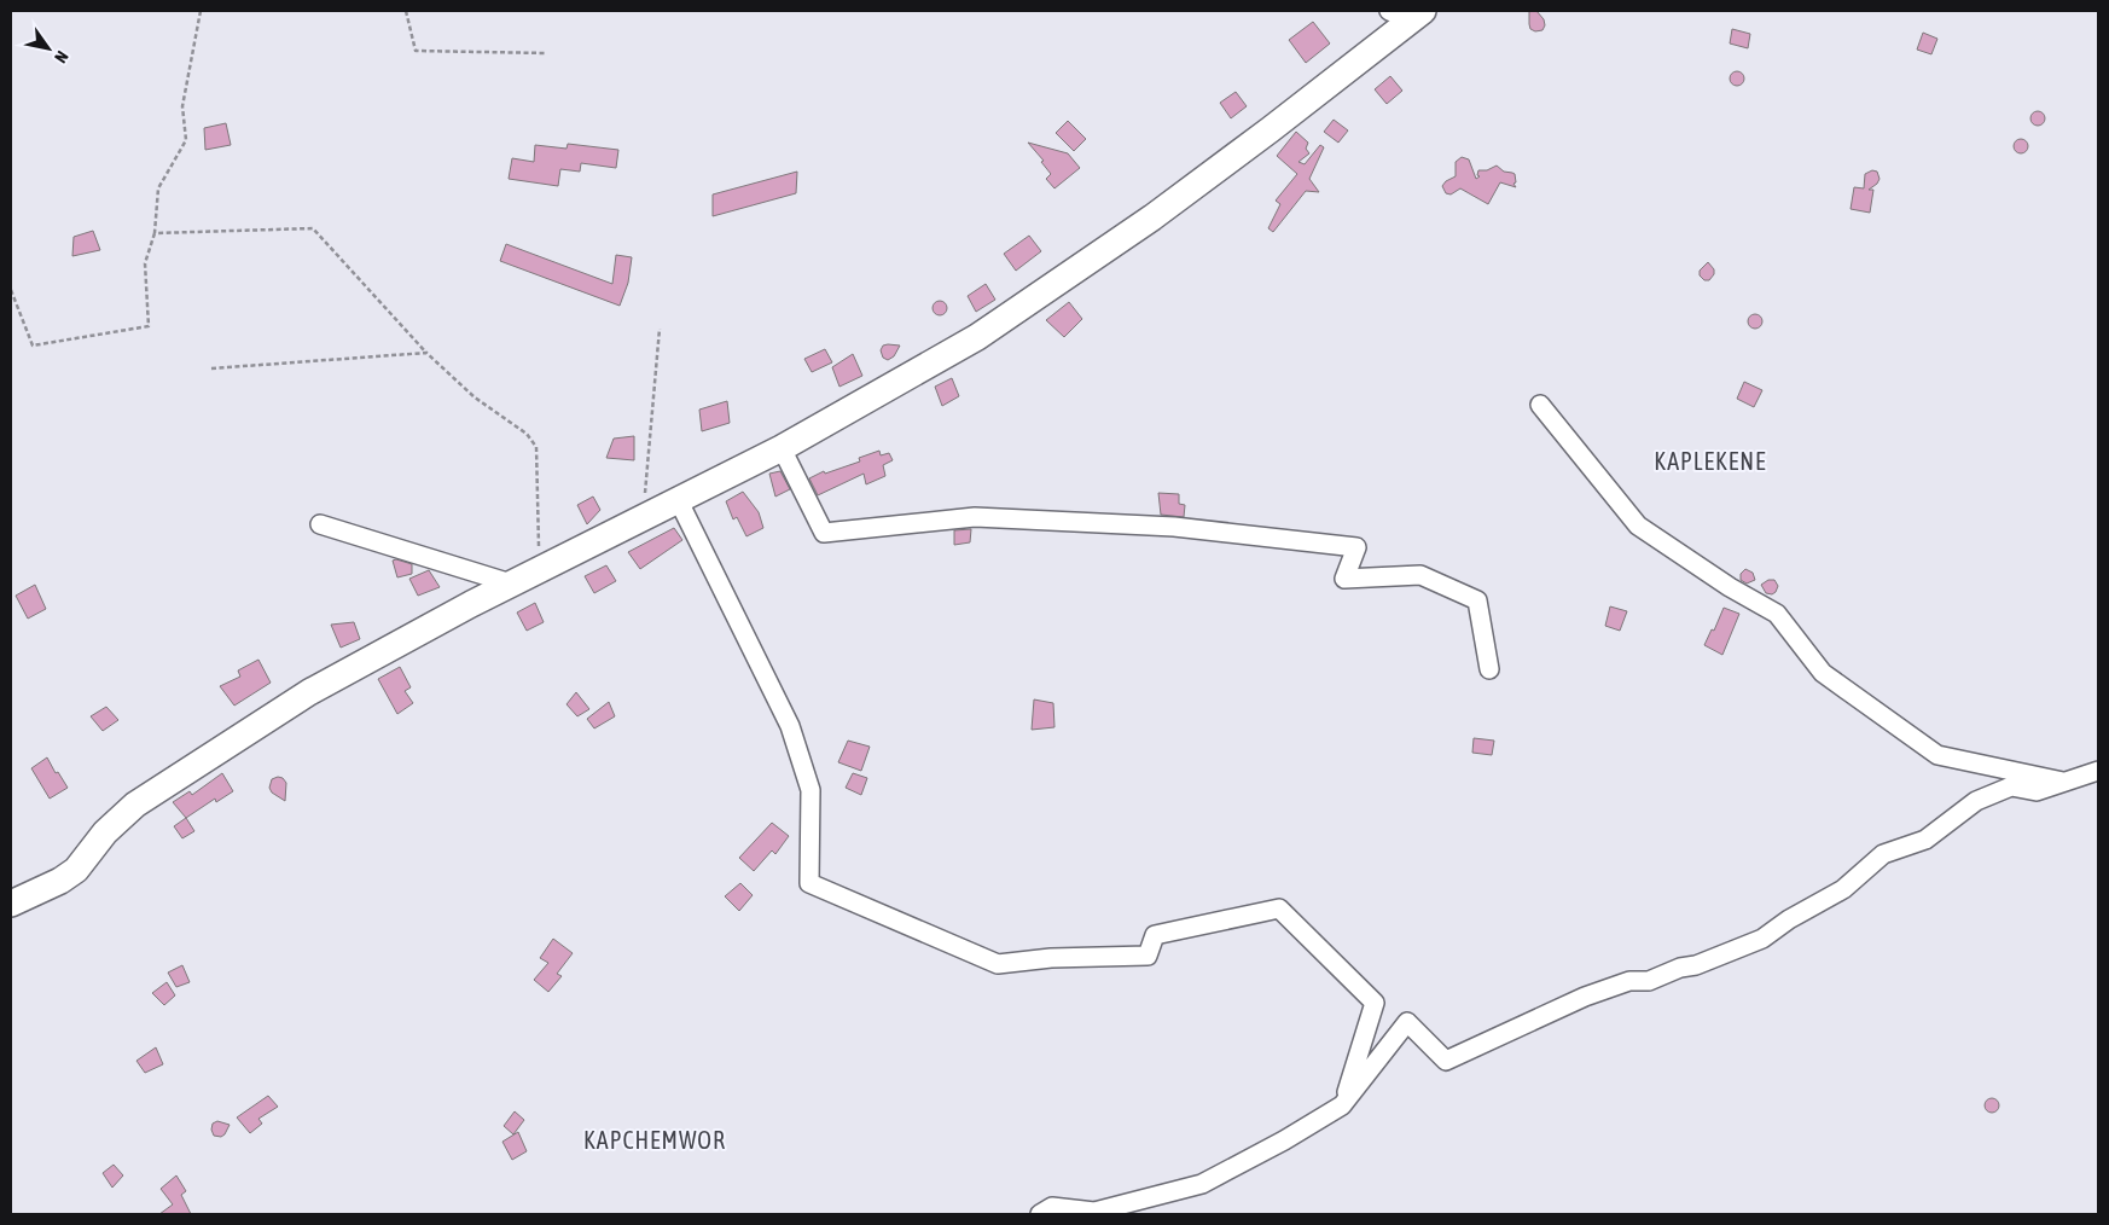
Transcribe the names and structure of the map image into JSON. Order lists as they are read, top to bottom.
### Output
{
  "districts": ["KAPLEKENE", "KAPCHEMWOR"],
  "north": "bottom right"
}
